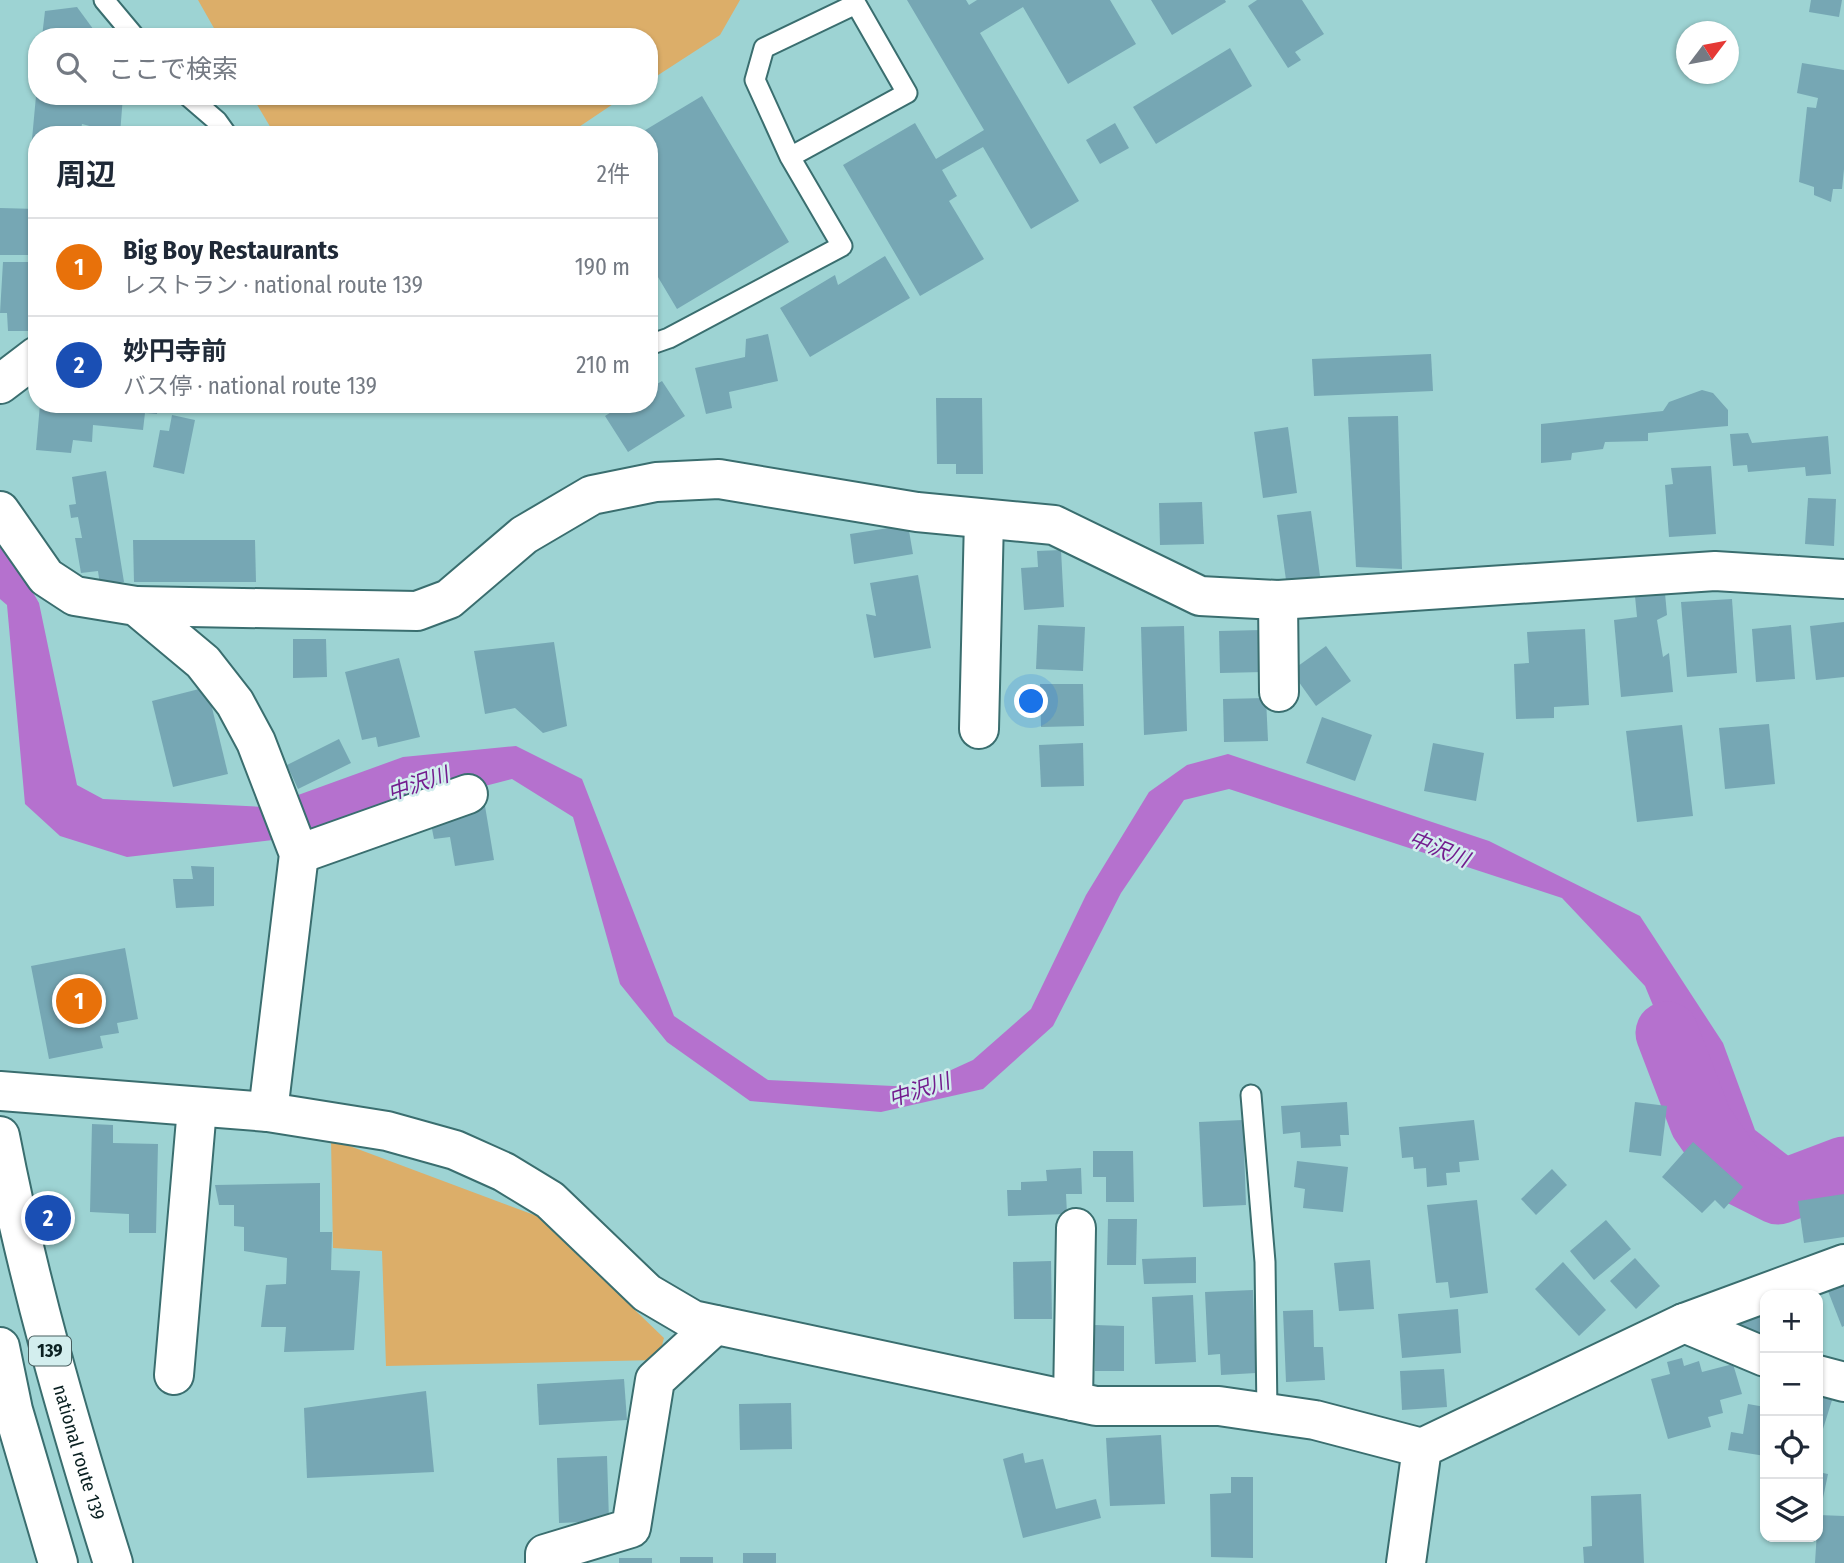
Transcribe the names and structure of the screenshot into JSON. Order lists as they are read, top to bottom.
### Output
{
  "streets": {
    "main road": ["139", "national route 139"]
  },
  "water": ["中沢川"],
  "north": "top right",
  "page": {
    "search": "ここで検索",
    "heading": ["周辺", "2件"],
    "list": [
      {
        "mark": "1",
        "name": "Big Boy Restaurants",
        "note": "レストラン · national route 139",
        "value": "190 m"
      },
      {
        "mark": "2",
        "name": "妙円寺前",
        "note": "バス停 · national route 139",
        "value": "210 m"
      }
    ],
    "pins": ["1", "2"],
    "map_buttons": ["+", "−"]
  }
}
